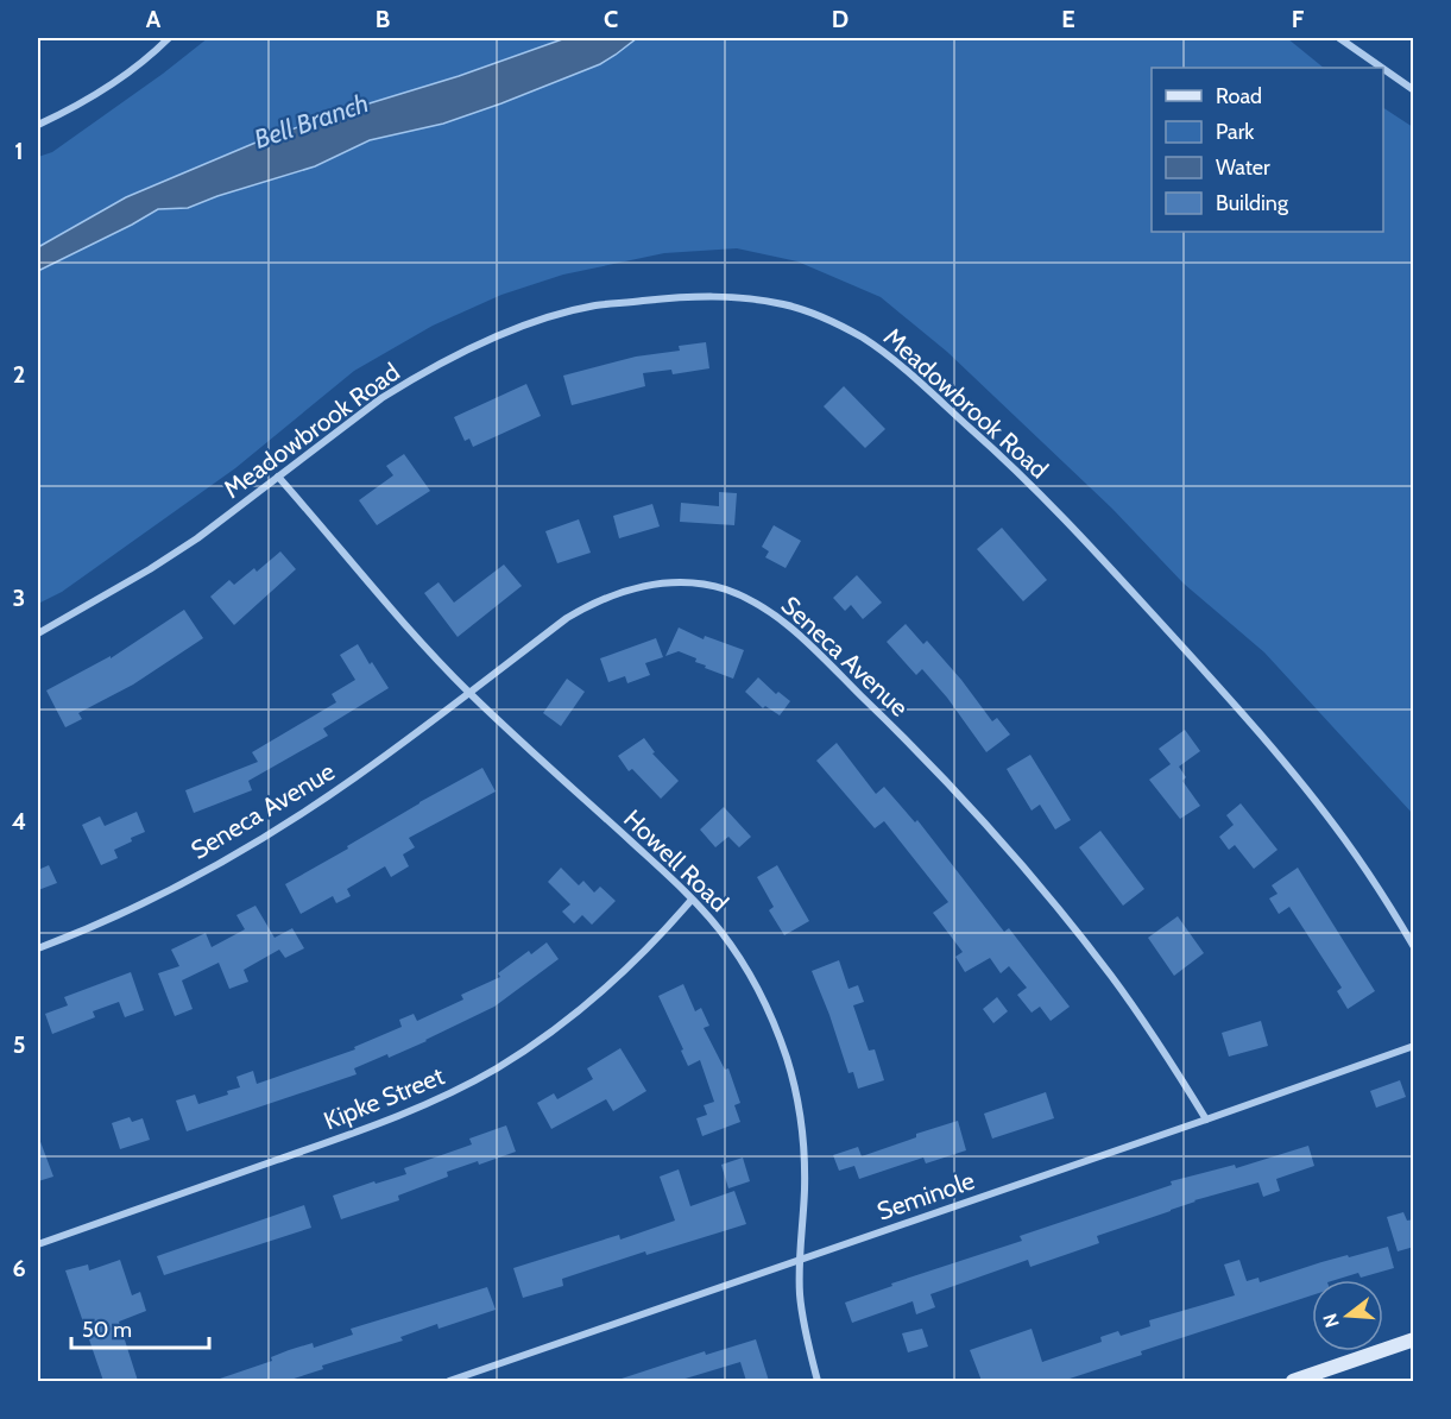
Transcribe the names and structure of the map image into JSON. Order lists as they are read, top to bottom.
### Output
{
  "streets": {
    "street": [
      "Meadowbrook Road",
      "Seneca Avenue",
      "Howell Road",
      "Kipke Street",
      "Seminole"
    ]
  },
  "crossings": [
    ["Meadowbrook Road", "Howell Road"],
    ["Seneca Avenue", "Howell Road"],
    ["Seneca Avenue", "Seminole"],
    ["Howell Road", "Kipke Street"],
    ["Howell Road", "Seminole"]
  ],
  "water": ["Bell Branch"],
  "legend": [
    "Road",
    "Park",
    "Water",
    "Building"
  ],
  "scale_bar": "50 m",
  "north": "left",
  "grid": {
    "columns": [
      "A",
      "B",
      "C",
      "D",
      "E",
      "F"
    ],
    "rows": [
      "1",
      "2",
      "3",
      "4",
      "5",
      "6"
    ]
  }
}
